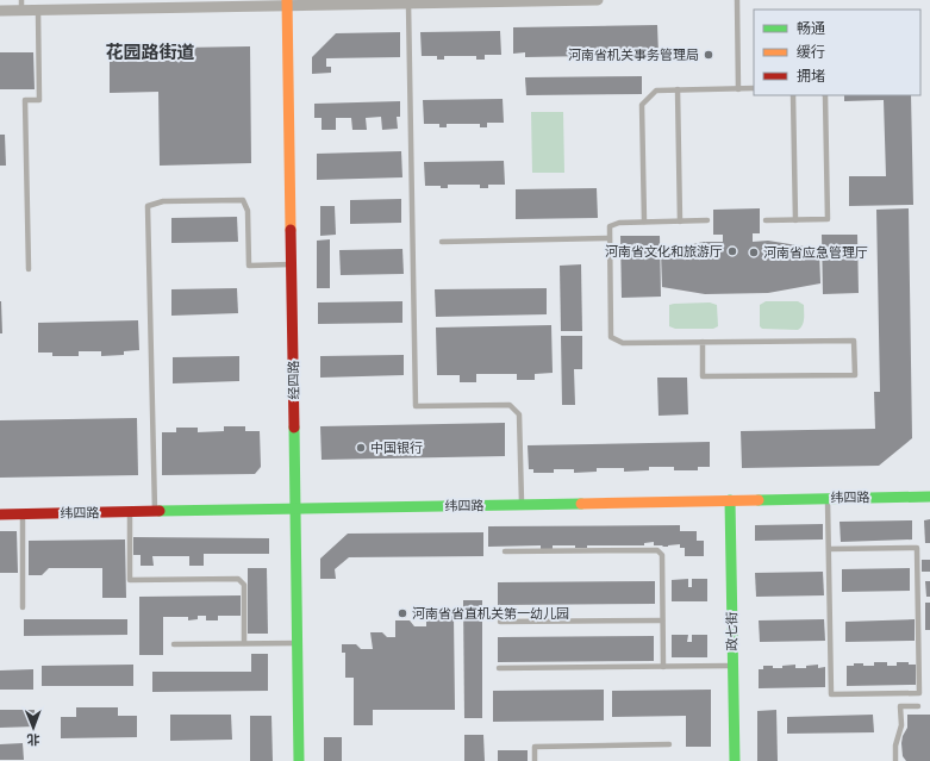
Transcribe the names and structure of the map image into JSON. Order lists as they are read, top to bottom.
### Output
{
  "streets": {
    "street": ["经四路", "纬四路", "政七街"]
  },
  "crossings": [
    ["经四路", "纬四路"],
    ["纬四路", "政七街"]
  ],
  "districts": ["花园路街道"],
  "places": [
    "河南省机关事务管理局",
    "河南省文化和旅游厅",
    "河南省应急管理厅",
    "中国银行",
    "河南省省直机关第一幼儿园"
  ],
  "legend": ["畅通", "缓行", "拥堵"],
  "north": "bottom"
}
